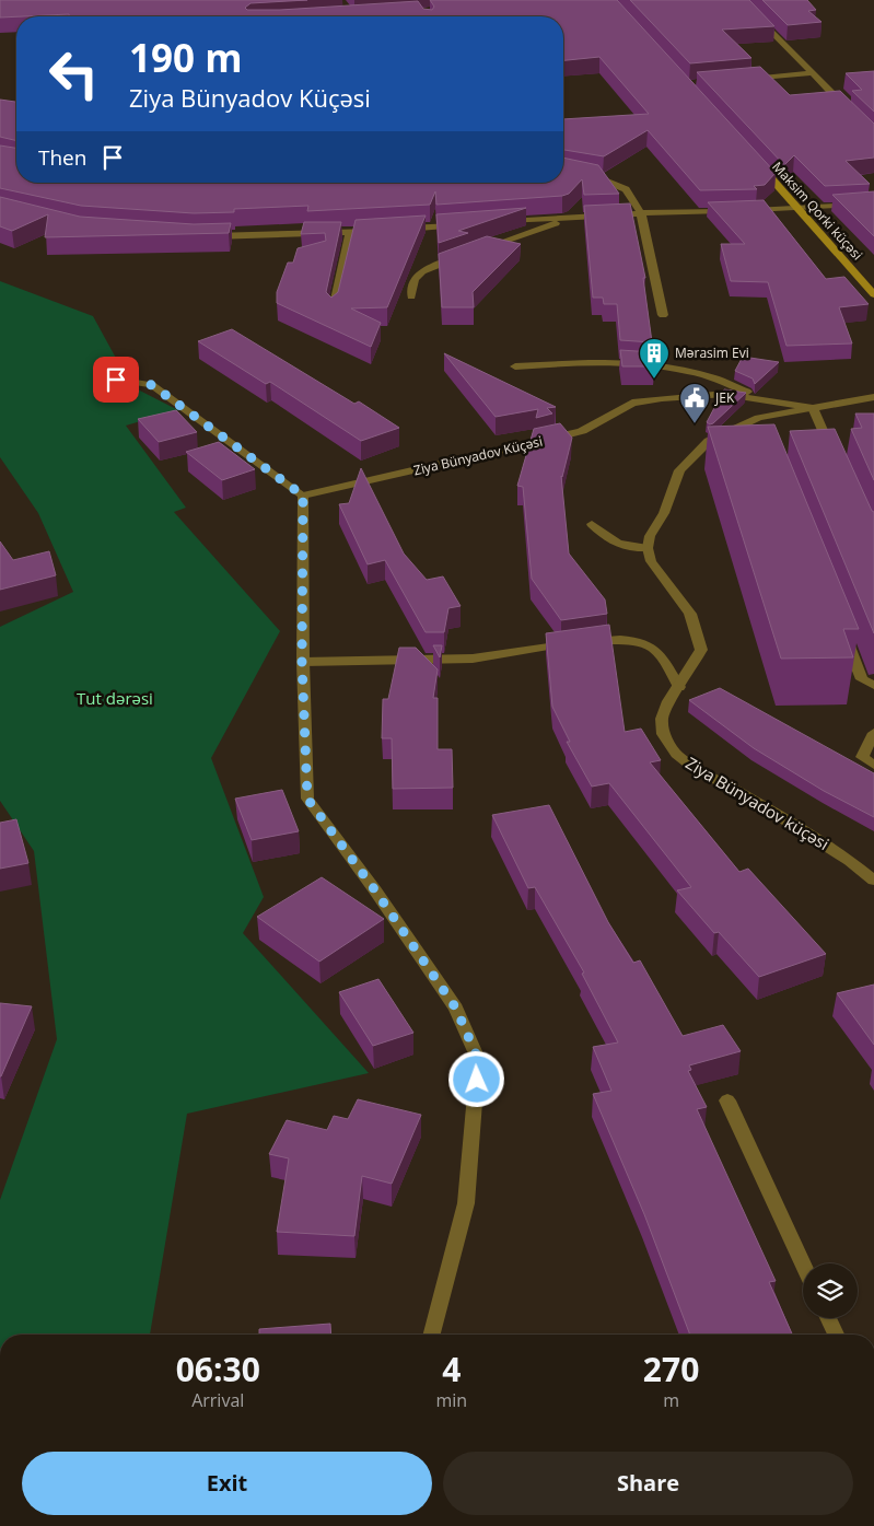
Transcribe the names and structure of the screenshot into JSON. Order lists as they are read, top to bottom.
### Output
{
  "streets": {
    "main road": ["Maksim Qorki küçəsi"],
    "street": ["Ziya Bünyadov Küçəsi", "Ziya Bünyadov küçəsi"]
  },
  "parks": ["Tut dərəsi"],
  "places": {
    "building": ["Mərasim Evi"],
    "public building": ["JEK"]
  },
  "page": {
    "turn": ["190 m", "Ziya Bünyadov Küçəsi"],
    "then": "Then",
    "eta": [
      "06:30",
      "Arrival",
      "4",
      "min",
      "270",
      "m"
    ],
    "buttons": ["Exit", "Share"]
  }
}
